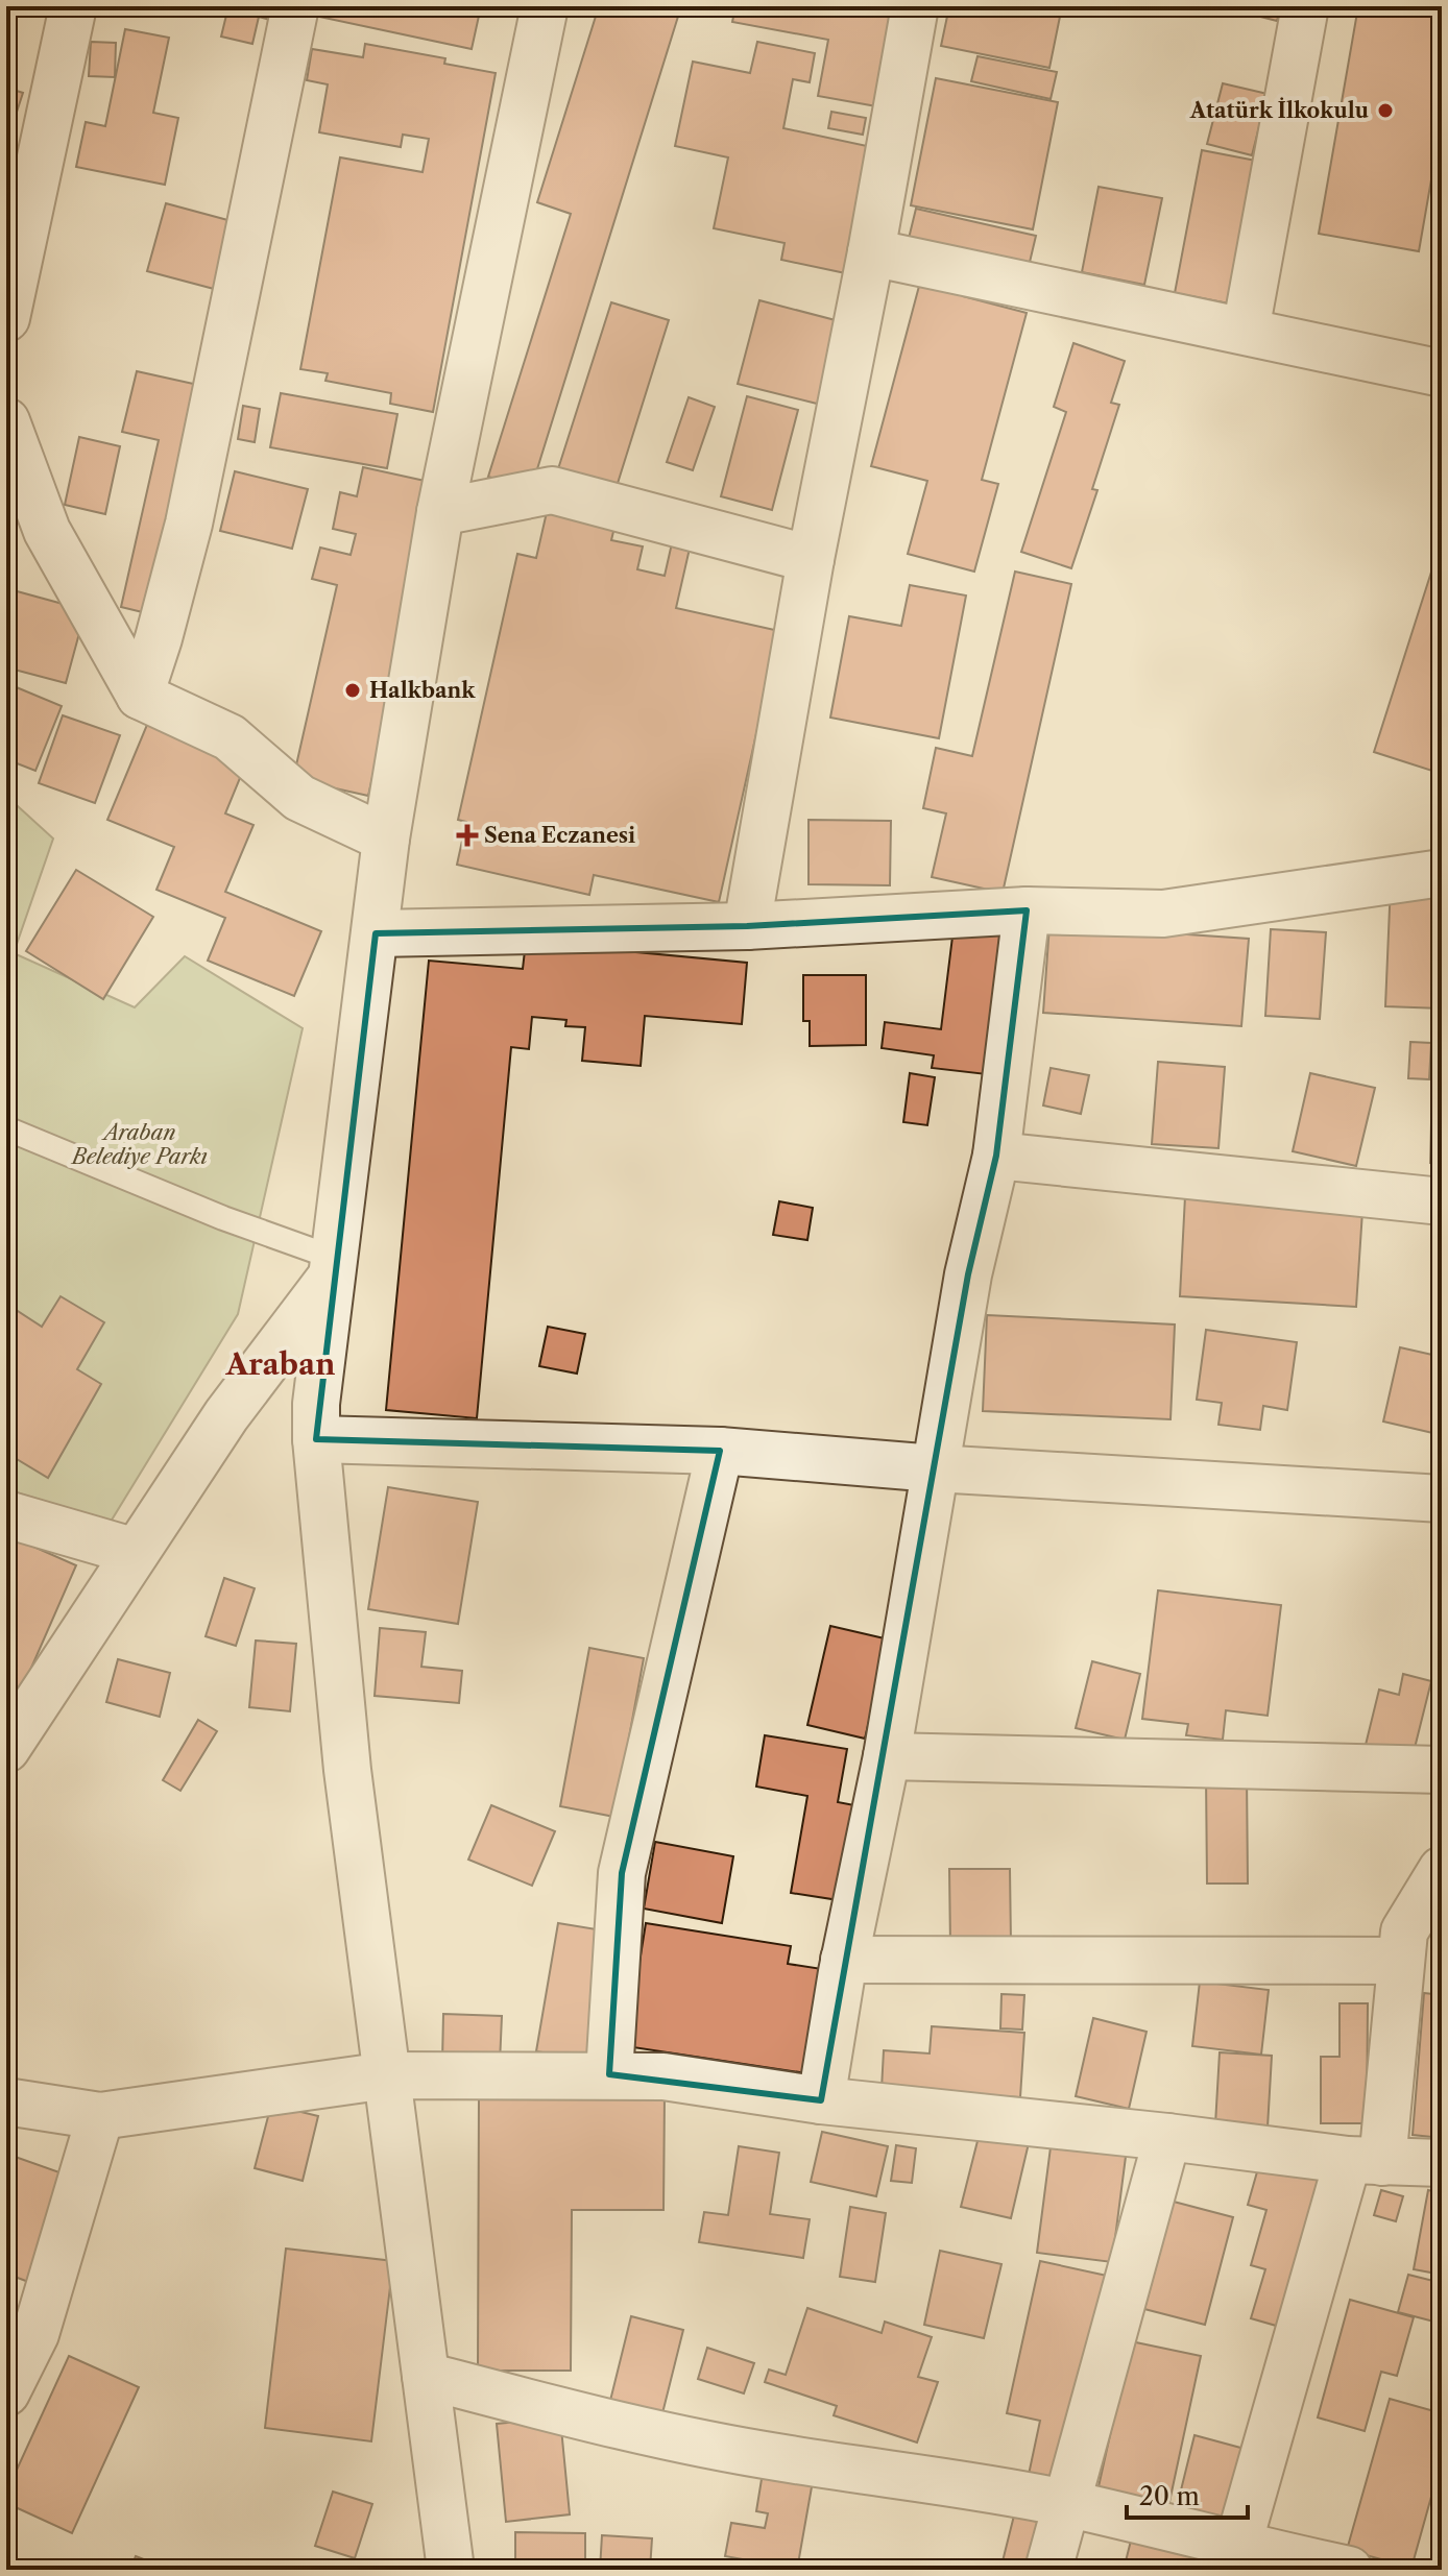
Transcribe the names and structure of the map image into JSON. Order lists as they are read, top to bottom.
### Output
{
  "districts": ["Araban"],
  "parks": ["Araban Belediye Parkı"],
  "places": {
    "other": ["Atatürk İlkokulu", "Halkbank"],
    "health": ["Sena Eczanesi"]
  },
  "scale_bar": "20 m"
}
